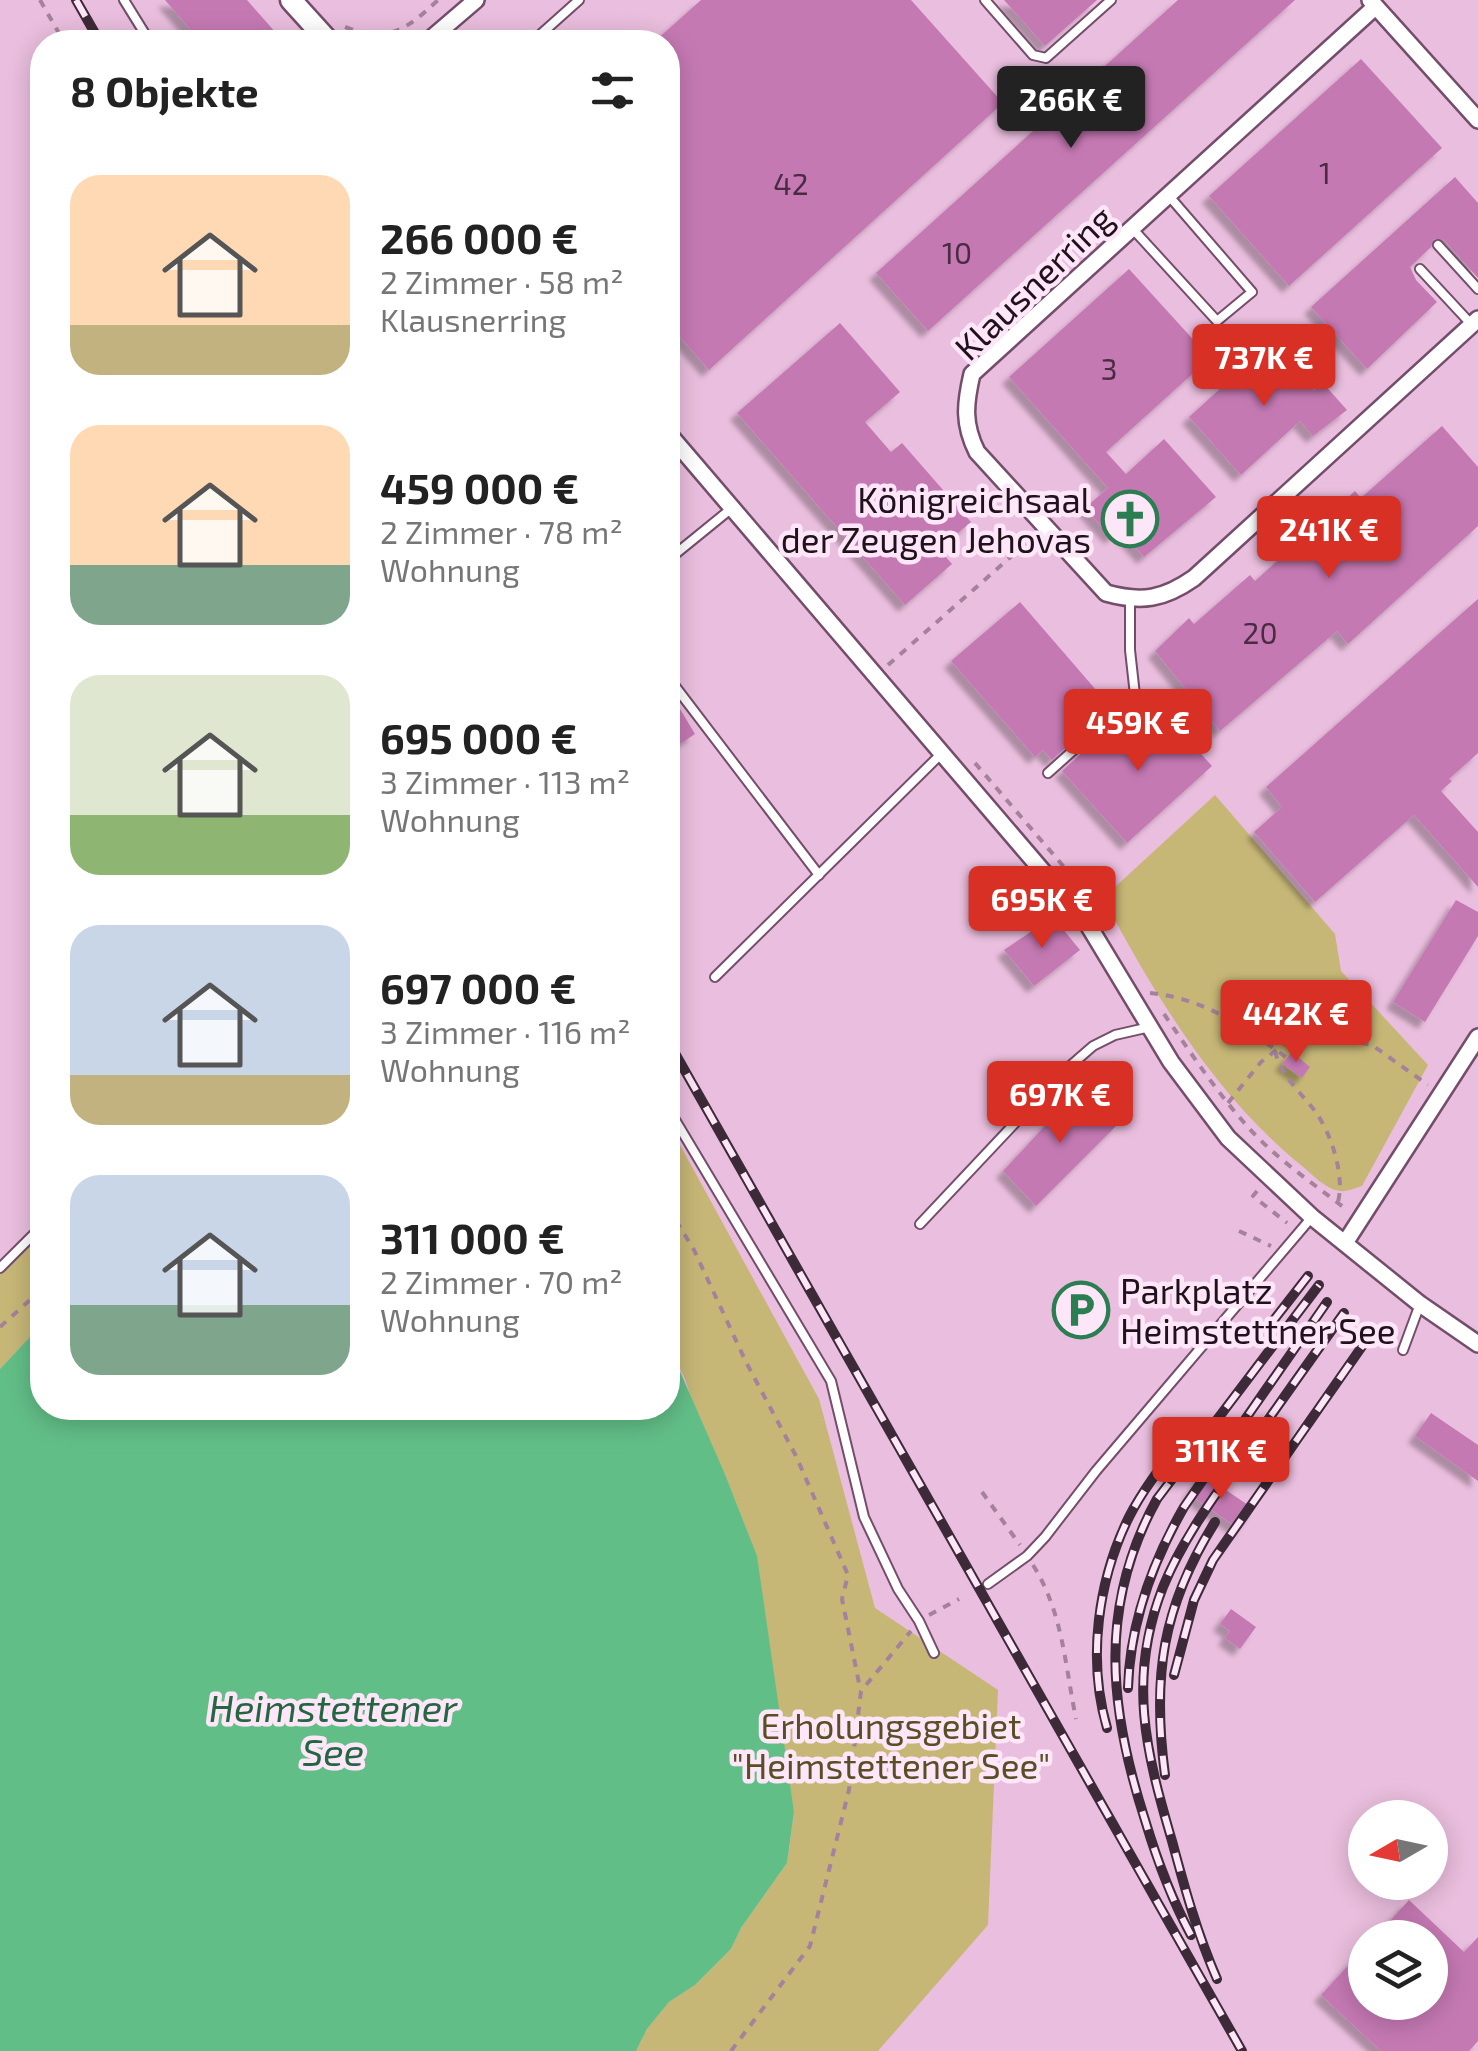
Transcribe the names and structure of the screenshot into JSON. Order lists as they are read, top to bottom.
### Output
{
  "streets": {
    "street": ["Klausnerring"]
  },
  "water": ["Heimstettener See"],
  "parks": ["Erholungsgebiet \"Heimstettener See\""],
  "places": {
    "church": ["Königreichsaal der Zeugen Jehovas"],
    "parking": ["Parkplatz Heimstettner See"]
  },
  "house_numbers": [
    "1",
    "42",
    "10",
    "3",
    "20"
  ],
  "north": "left",
  "page": {
    "heading": "8 Objekte",
    "price": [
      "266K €",
      "737K €",
      "241K €",
      "459K €",
      "695K €",
      "442K €",
      "697K €",
      "311K €"
    ],
    "list": [
      {
        "name": "266 000 €",
        "note": "2 Zimmer · 58 m² · Klausnerring"
      },
      {
        "name": "459 000 €",
        "note": "2 Zimmer · 78 m² · Wohnung"
      },
      {
        "name": "695 000 €",
        "note": "3 Zimmer · 113 m² · Wohnung"
      },
      {
        "name": "697 000 €",
        "note": "3 Zimmer · 116 m² · Wohnung"
      },
      {
        "name": "311 000 €",
        "note": "2 Zimmer · 70 m² · Wohnung"
      }
    ]
  }
}
